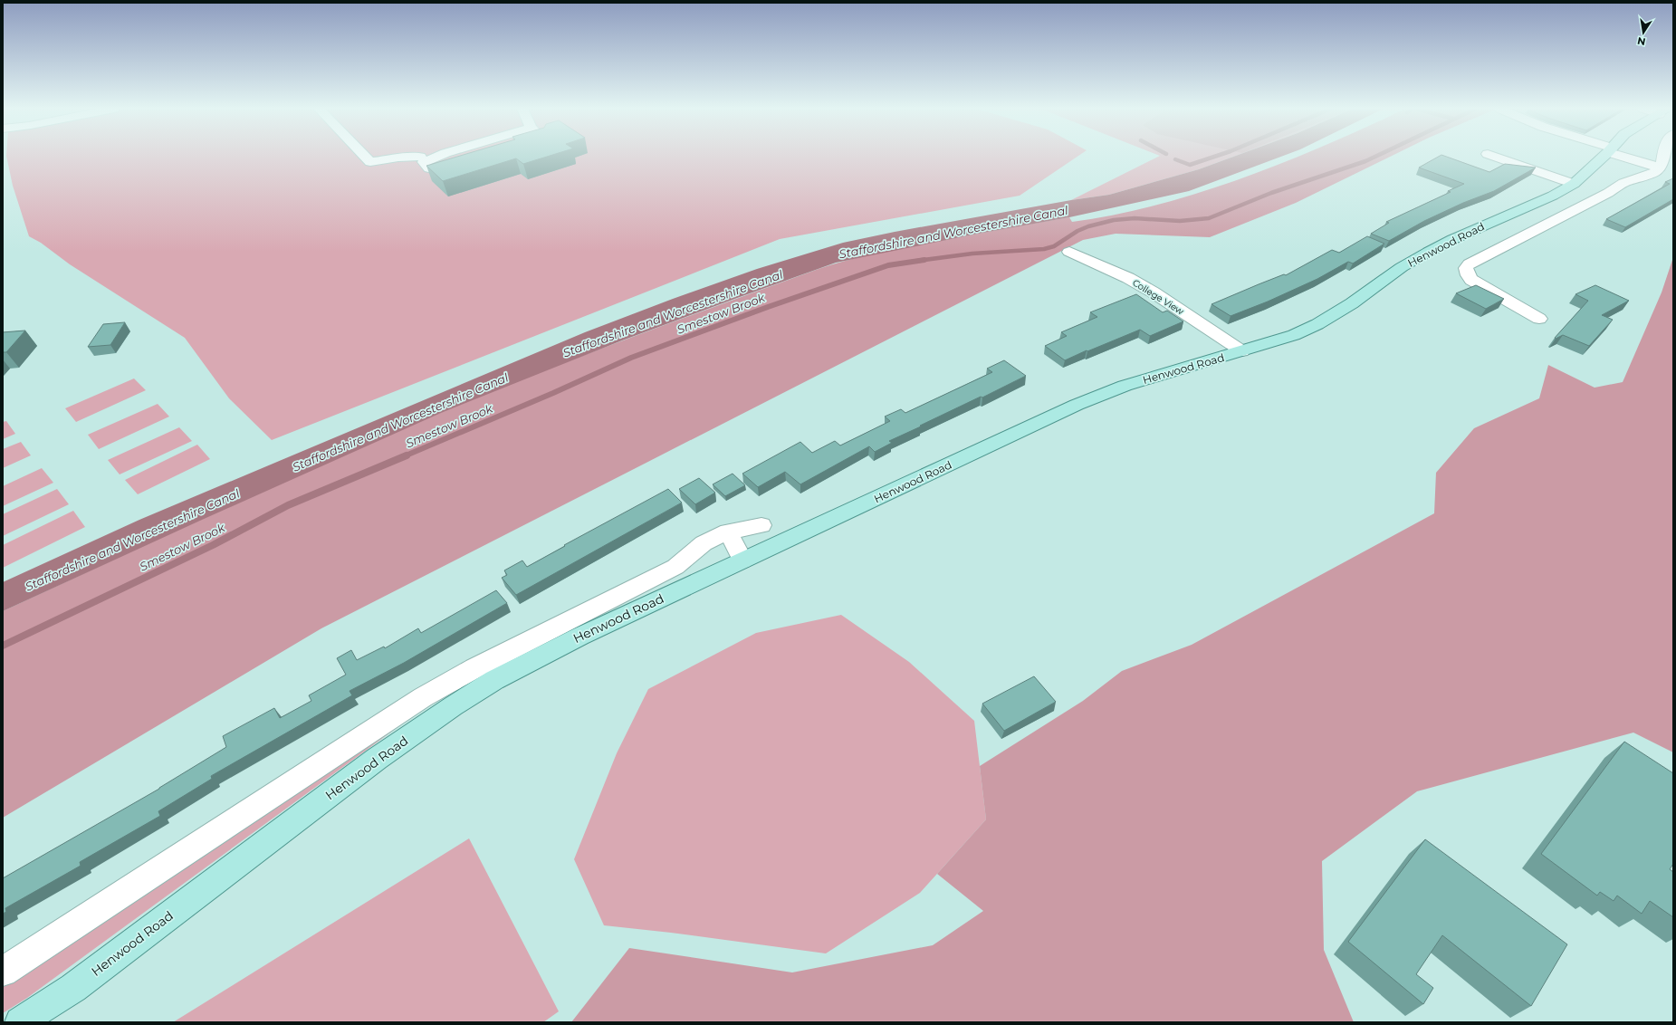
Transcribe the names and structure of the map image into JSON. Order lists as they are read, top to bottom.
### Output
{
  "streets": {
    "main road": ["Henwood Road"],
    "street": ["College View"]
  },
  "crossings": [
    ["Henwood Road", "College View"]
  ],
  "water": ["Staffordshire and Worcestershire Canal", "Smestow Brook"],
  "north": "bottom"
}
